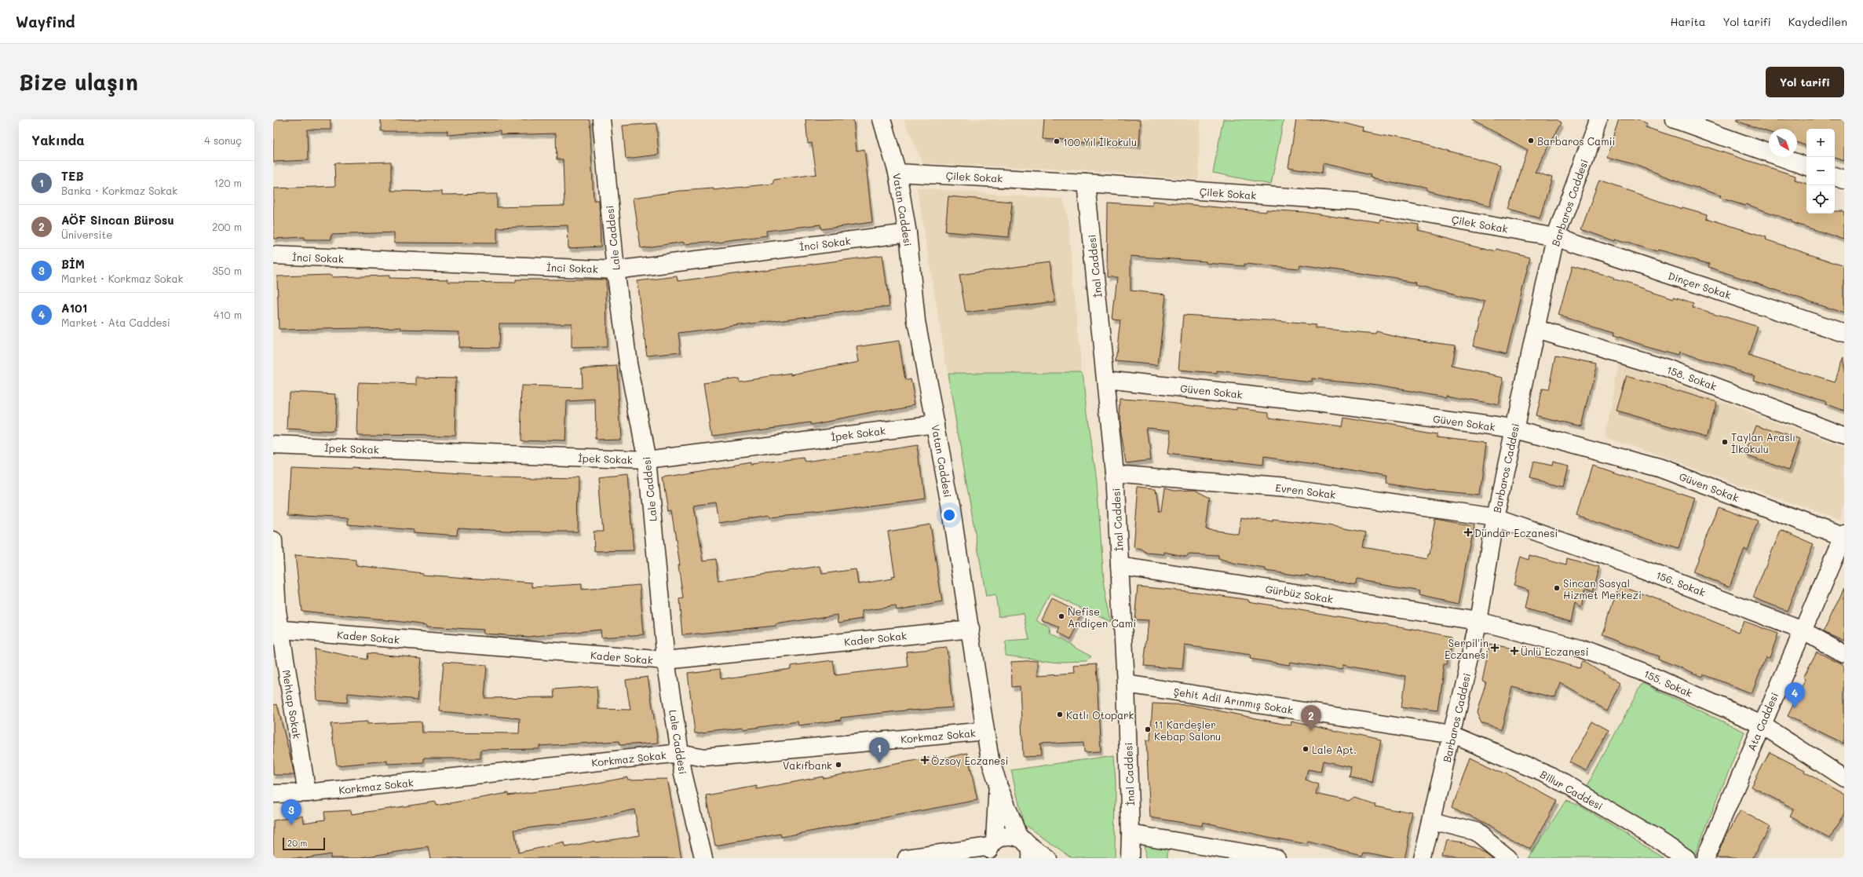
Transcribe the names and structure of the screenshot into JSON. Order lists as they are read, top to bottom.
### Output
{
  "streets": {
    "street": [
      "Çilek Sokak",
      "Barbaros Caddesi",
      "Vatan Caddesi",
      "Lale Caddesi",
      "İnci Sokak",
      "İnal Caddesi",
      "Dinçer Sokak",
      "158. Sokak",
      "Güven Sokak",
      "İpek Sokak",
      "Evren Sokak",
      "156. Sokak",
      "Gürbüz Sokak",
      "Kader Sokak",
      "155. Sokak",
      "Şehit Adil Arınmış Sokak",
      "Mehtap Sokak",
      "Ata Caddesi",
      "Korkmaz Sokak",
      "Billur Caddesi"
    ]
  },
  "crossings": [
    ["Çilek Sokak", "Barbaros Caddesi"],
    ["Çilek Sokak", "Vatan Caddesi"],
    ["Çilek Sokak", "İnal Caddesi"],
    ["Çilek Sokak", "Dinçer Sokak"],
    ["Barbaros Caddesi", "Dinçer Sokak"],
    ["Barbaros Caddesi", "158. Sokak"],
    ["Barbaros Caddesi", "Güven Sokak"],
    ["Barbaros Caddesi", "Evren Sokak"],
    ["Barbaros Caddesi", "156. Sokak"],
    ["Barbaros Caddesi", "Gürbüz Sokak"],
    ["Barbaros Caddesi", "155. Sokak"],
    ["Barbaros Caddesi", "Şehit Adil Arınmış Sokak"],
    ["Barbaros Caddesi", "Billur Caddesi"],
    ["Vatan Caddesi", "İnci Sokak"],
    ["Vatan Caddesi", "İpek Sokak"],
    ["Vatan Caddesi", "Kader Sokak"],
    ["Vatan Caddesi", "Korkmaz Sokak"],
    ["Lale Caddesi", "İnci Sokak"],
    ["Lale Caddesi", "İpek Sokak"],
    ["Lale Caddesi", "Kader Sokak"],
    ["Lale Caddesi", "Korkmaz Sokak"],
    ["İnal Caddesi", "Güven Sokak"],
    ["İnal Caddesi", "Evren Sokak"],
    ["İnal Caddesi", "Gürbüz Sokak"],
    ["İnal Caddesi", "Şehit Adil Arınmış Sokak"],
    ["Güven Sokak", "Ata Caddesi"],
    ["Evren Sokak", "156. Sokak"],
    ["156. Sokak", "Ata Caddesi"],
    ["Gürbüz Sokak", "155. Sokak"],
    ["Kader Sokak", "Mehtap Sokak"],
    ["155. Sokak", "Ata Caddesi"],
    ["Şehit Adil Arınmış Sokak", "Billur Caddesi"],
    ["Mehtap Sokak", "Korkmaz Sokak"]
  ],
  "places": {
    "other": [
      "Barbaros Camii",
      "100 Yıl İlkokulu",
      "Taylan Araslı İlkokulu",
      "Sincan Sosyal Hizmet Merkezi",
      "Nefise Andiçen Cami",
      "Katlı Otopark",
      "11 Kardeşler Kebap Salonu",
      "Lale Apt.",
      "Vakıfbank"
    ],
    "health": [
      "Dündar Eczanesi",
      "Serpil'in Eczanesi",
      "Ünlü Eczanesi",
      "Özsoy Eczanesi"
    ]
  },
  "scale_bar": "20 m",
  "north": "bottom right",
  "page": {
    "header": "Wayfind",
    "nav": ["Harita", "Yol tarifi", "Kaydedilen"],
    "buttons": "Yol tarifi",
    "title": "Bize ulaşın",
    "heading": ["Yakında", "4 sonuç"],
    "map_buttons": ["+", "−"],
    "list": [
      {
        "mark": "1",
        "name": "TEB",
        "note": "Banka · Korkmaz Sokak",
        "value": "120 m"
      },
      {
        "mark": "2",
        "name": "AÖF Sincan Bürosu",
        "note": "Üniversite",
        "value": "200 m"
      },
      {
        "mark": "3",
        "name": "BİM",
        "note": "Market · Korkmaz Sokak",
        "value": "350 m"
      },
      {
        "mark": "4",
        "name": "A101",
        "note": "Market · Ata Caddesi",
        "value": "410 m"
      }
    ],
    "pins": [
      "4",
      "2",
      "1",
      "3"
    ],
    "scale": "20 m"
  }
}
